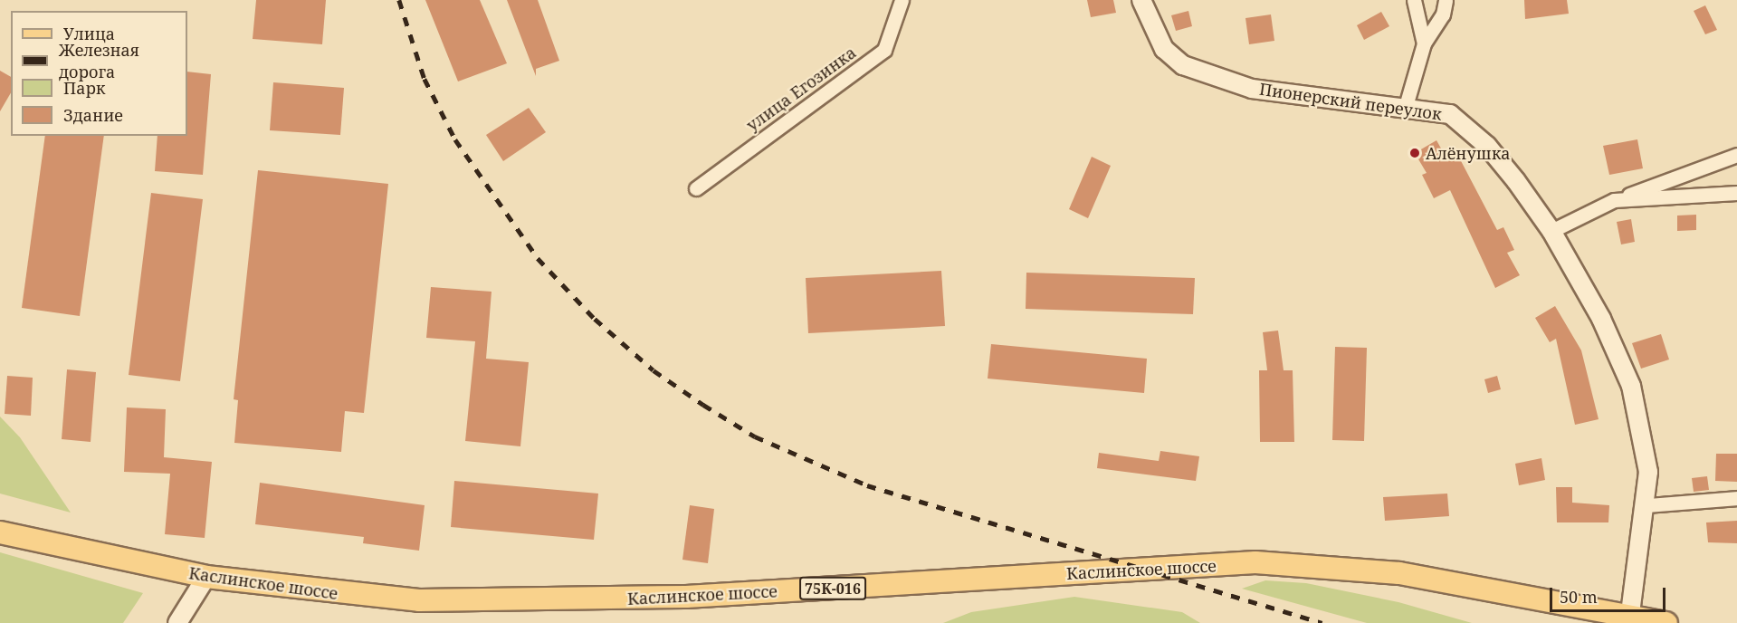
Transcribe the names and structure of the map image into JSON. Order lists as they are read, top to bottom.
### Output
{
  "streets": {
    "main road": ["Каслинское шоссе", "75К-016"],
    "street": ["улица Егозинка", "Пионерский переулок"]
  },
  "crossings": [
    ["Пионерский переулок", "Каслинское шоссе"]
  ],
  "places": ["Алёнушка"],
  "legend": [
    "Улица",
    "Железная дорога",
    "Парк",
    "Здание"
  ],
  "scale_bar": "50 m"
}
